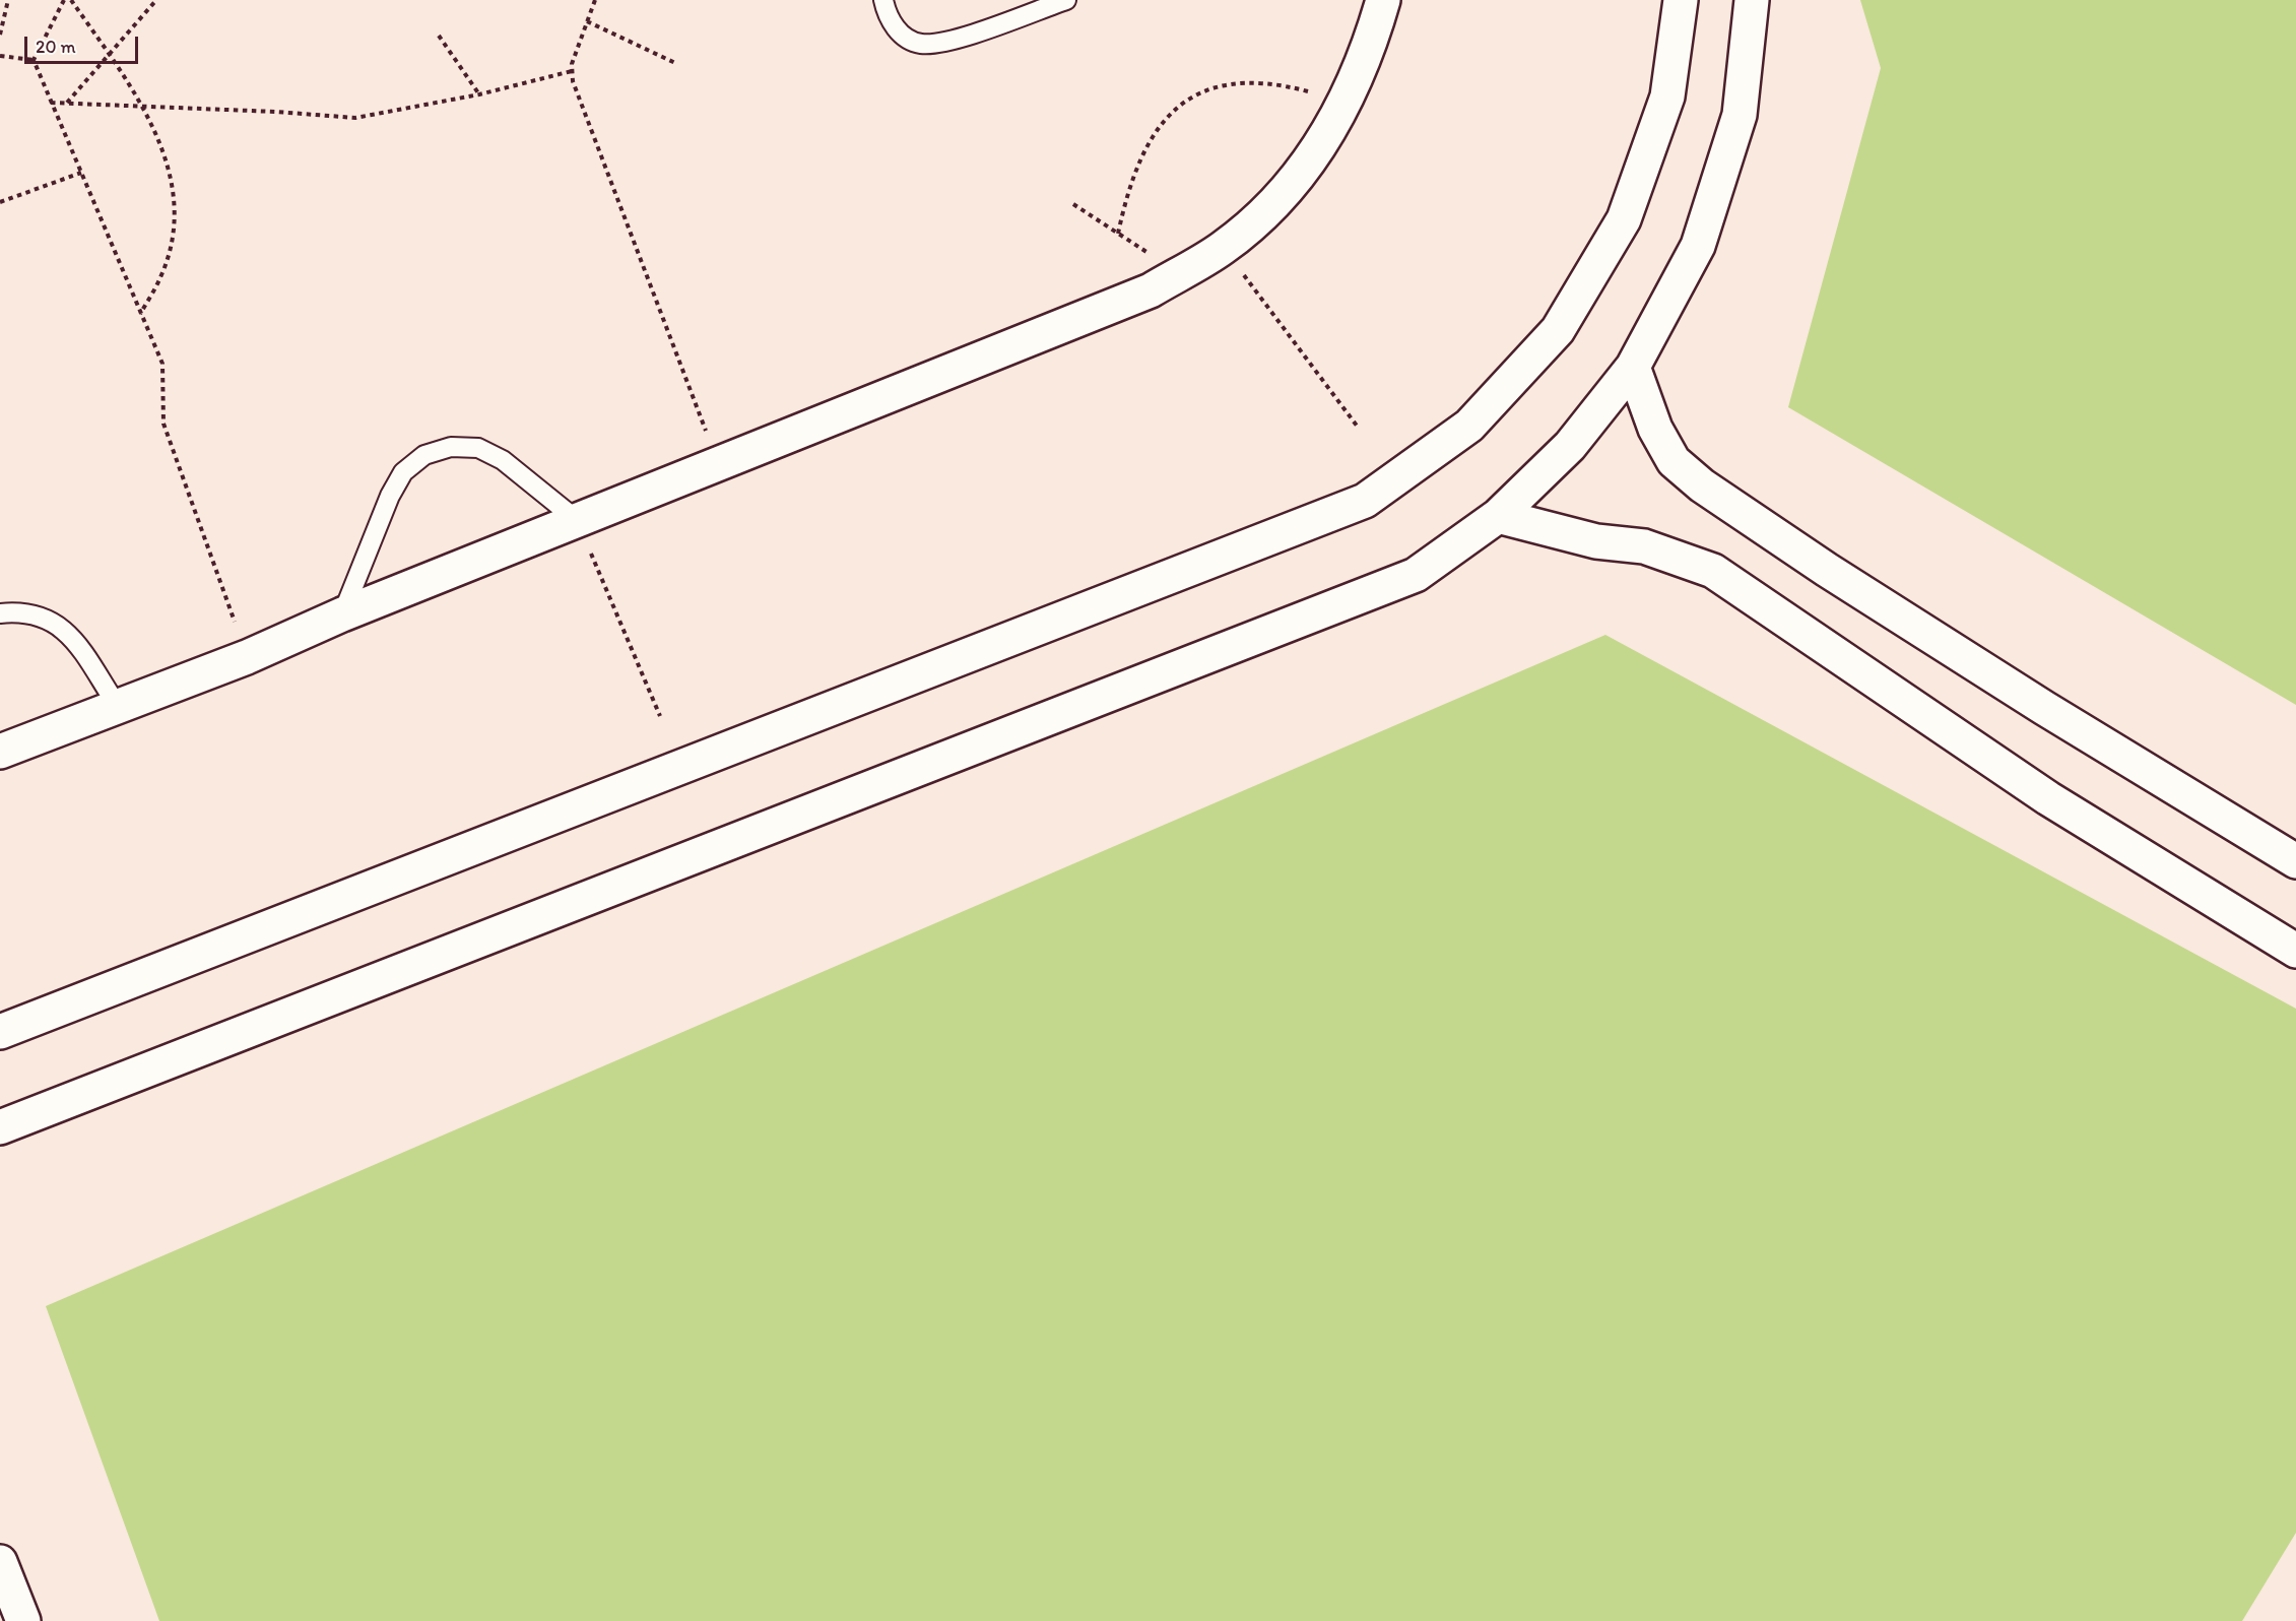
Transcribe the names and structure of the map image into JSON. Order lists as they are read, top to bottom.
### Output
{
  "scale_bar": "20 m"
}
